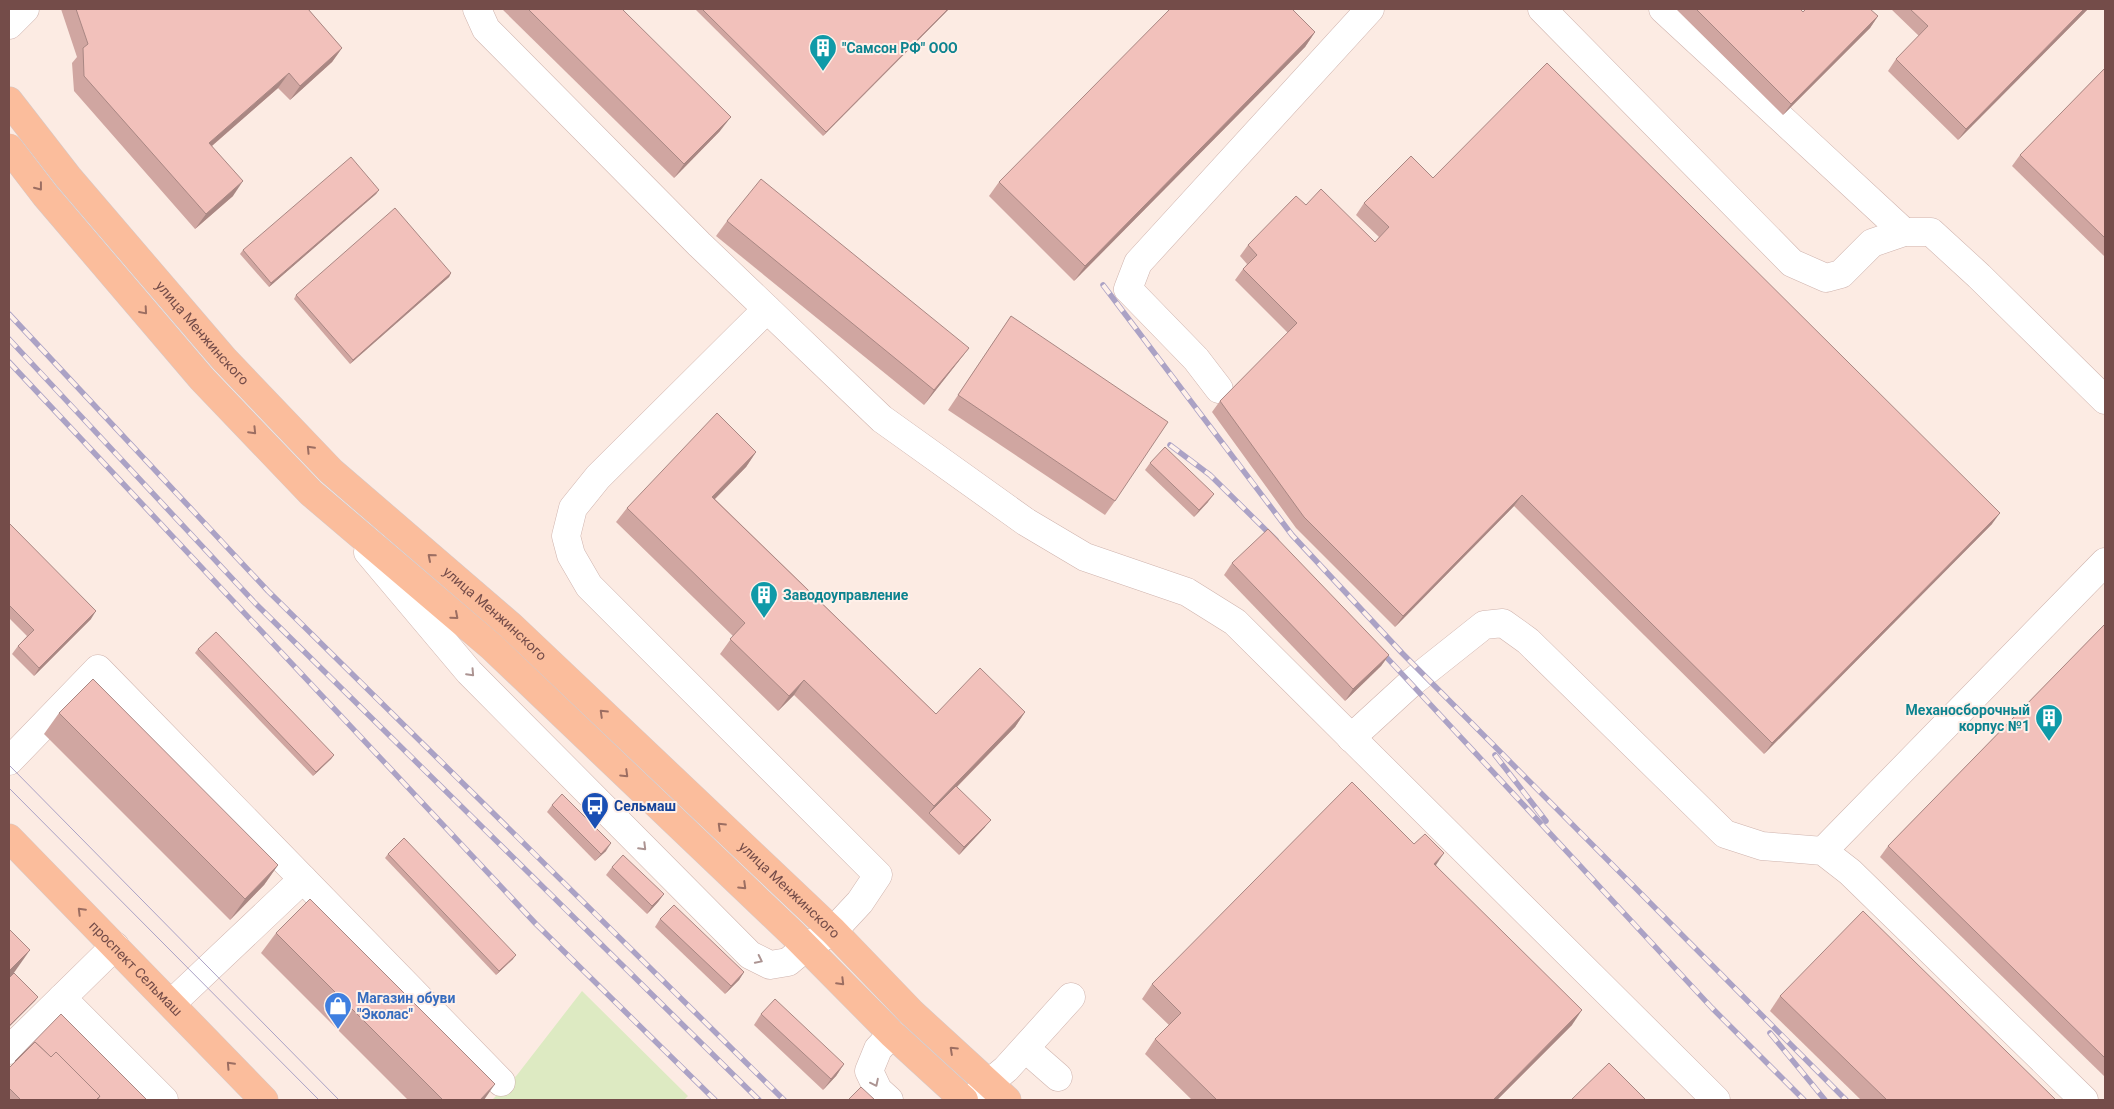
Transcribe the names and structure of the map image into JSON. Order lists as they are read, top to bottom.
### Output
{
  "streets": {
    "main road": ["улица Менжинского", "проспект Сельмаш"]
  },
  "one_way": ["проспект Сельмаш"],
  "places": {
    "building": ["\"Самсон РФ\" ООО", "Заводоуправление", "Механосборочный корпус №1"],
    "bus stop": ["Сельмаш"],
    "shop": ["Магазин обуви \"Эколас\""]
  }
}
